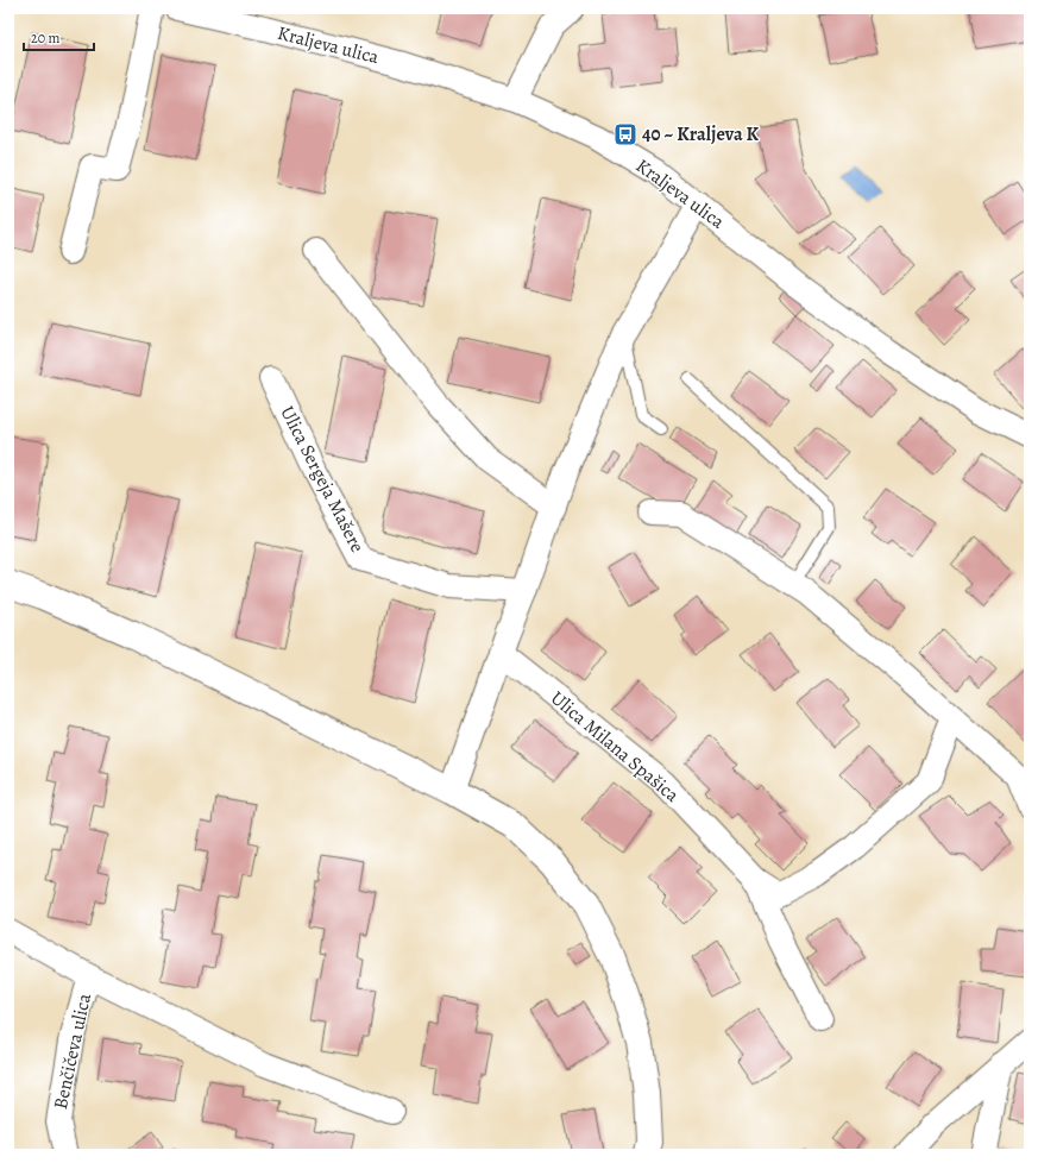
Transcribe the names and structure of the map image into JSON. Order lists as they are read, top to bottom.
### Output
{
  "streets": {
    "street": [
      "Kraljeva ulica",
      "Ulica Sergeja Mašere",
      "Ulica Milana Spašica",
      "Benčičeva ulica"
    ]
  },
  "places": {
    "bus stop": ["40 ~ Kraljeva K"]
  },
  "scale_bar": "20 m"
}
